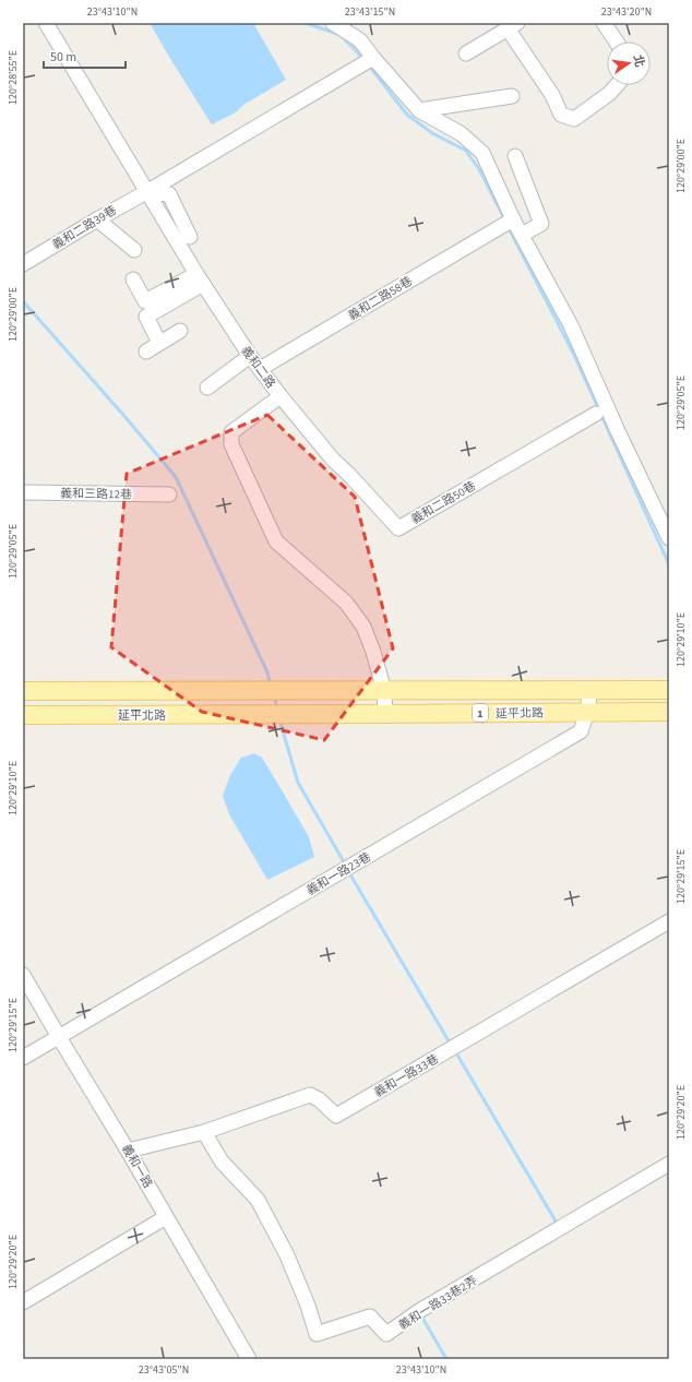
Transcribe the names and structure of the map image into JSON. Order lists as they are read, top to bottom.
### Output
{
  "streets": {
    "main road": ["1", "延平北路"],
    "street": [
      "義和二路39巷",
      "義和二路58巷",
      "義和二路",
      "義和三路12巷",
      "義和二路50巷",
      "義和一路23巷",
      "義和一路33巷",
      "義和一路",
      "義和一路33巷2弄"
    ]
  },
  "crossings": [
    ["義和二路39巷", "義和二路"],
    ["義和二路58巷", "義和二路"],
    ["義和二路", "義和二路50巷"],
    ["義和二路", "延平北路"],
    ["延平北路", "義和一路23巷"],
    ["義和一路23巷", "義和一路"],
    ["義和一路33巷", "義和一路"],
    ["義和一路33巷", "義和一路33巷2弄"]
  ],
  "scale_bar": "50 m",
  "north": "right",
  "coordinates": [
    "23°43'10\"N",
    "23°43'15\"N",
    "23°43'20\"N",
    "120°28'55\"E",
    "120°29'00\"E",
    "120°29'05\"E",
    "120°29'10\"E",
    "120°29'15\"E",
    "120°29'20\"E",
    "23°43'05\"N"
  ]
}
